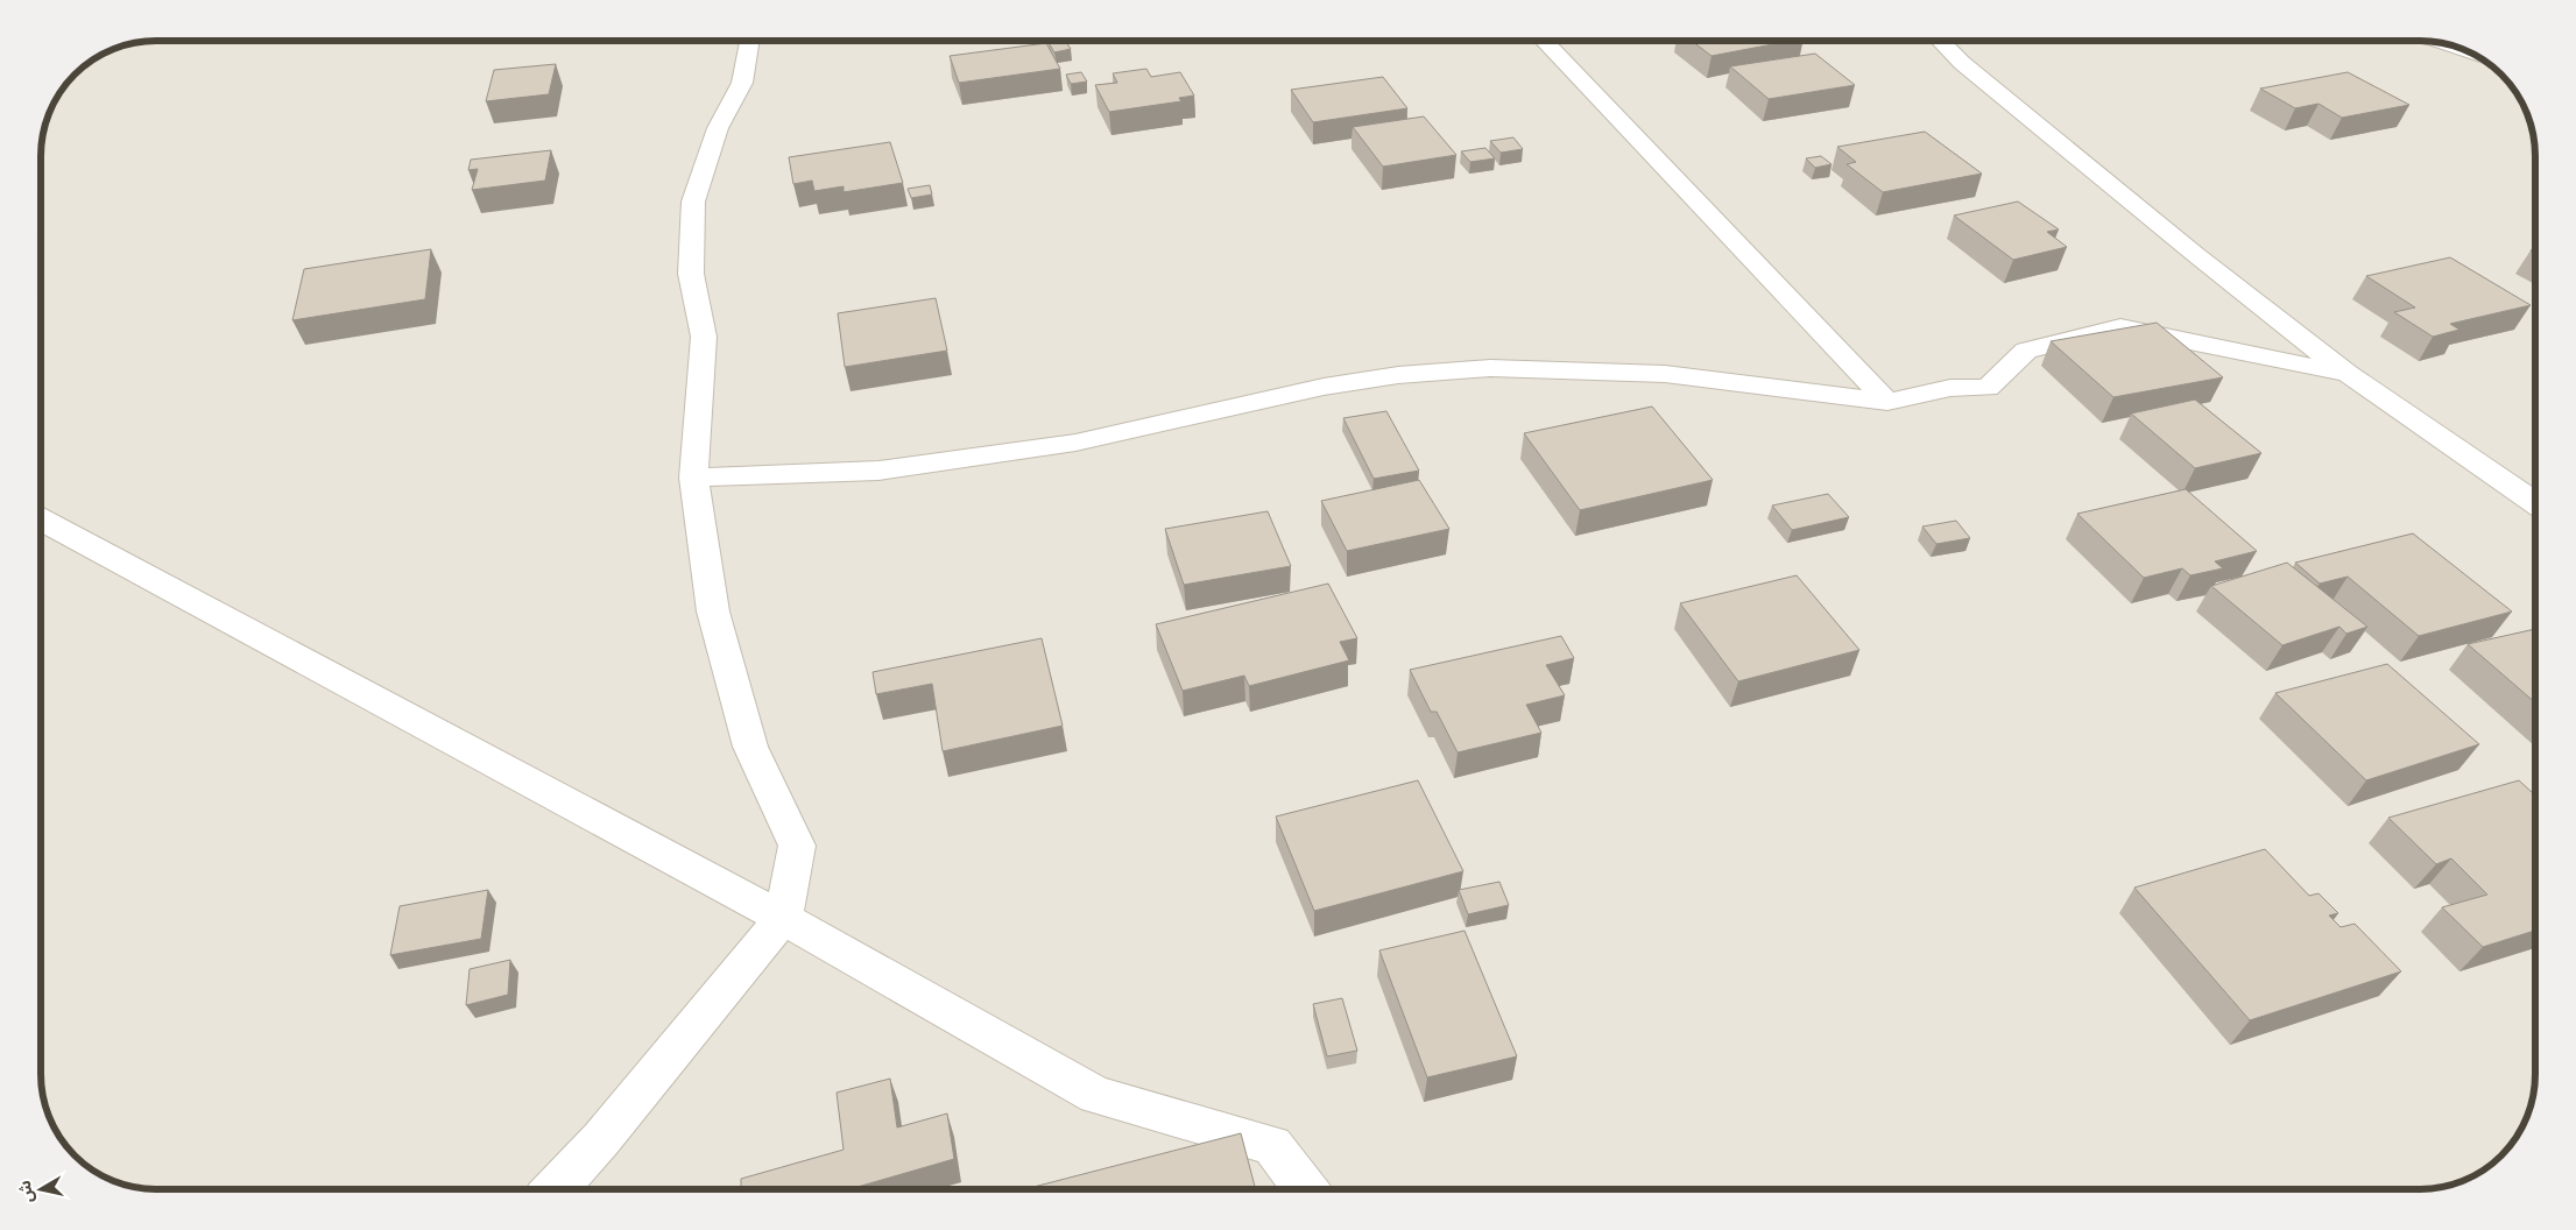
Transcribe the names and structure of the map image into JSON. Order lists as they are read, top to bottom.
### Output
{
  "north": "left"
}
